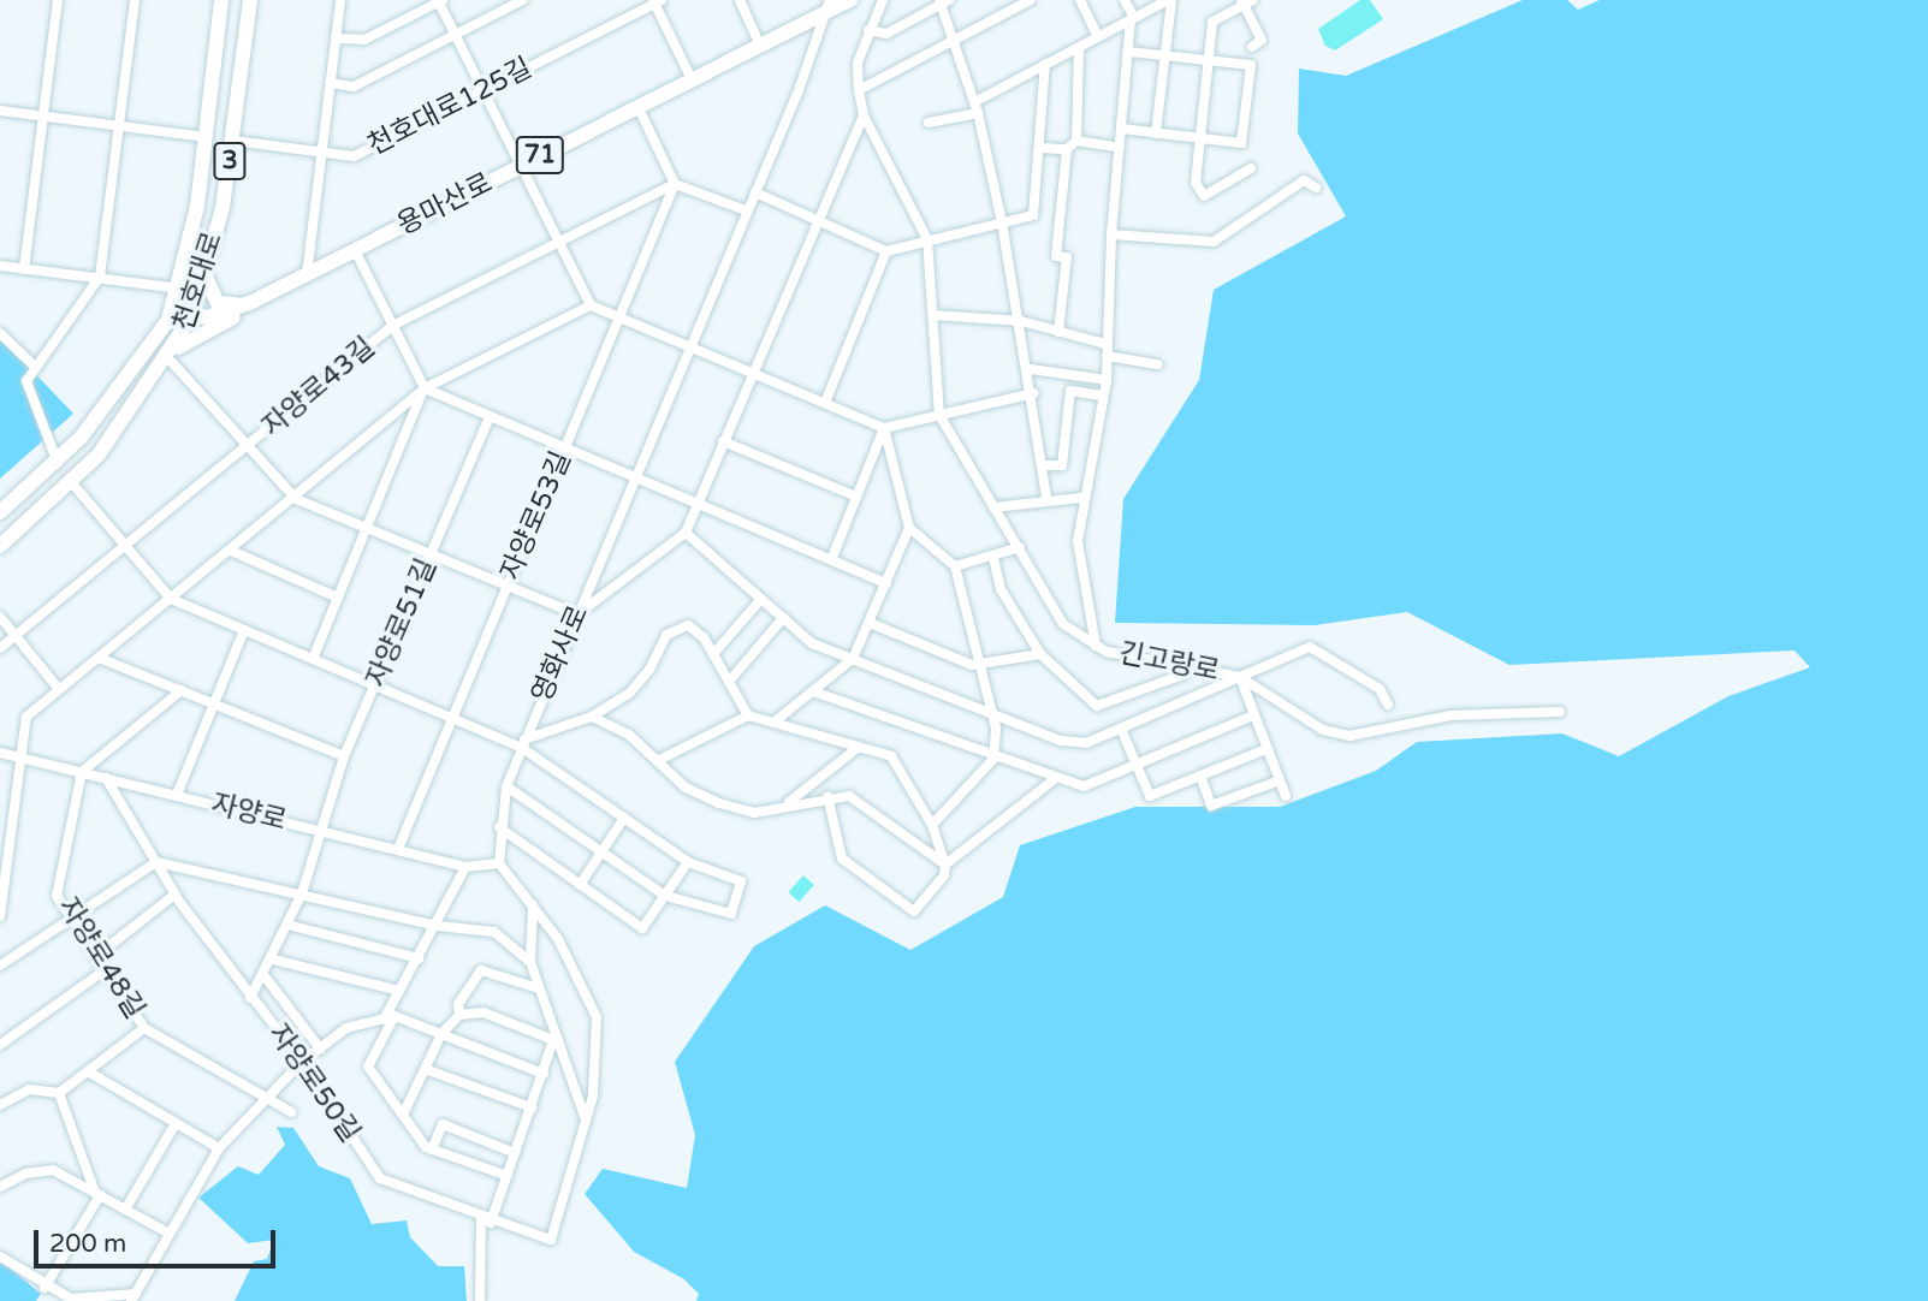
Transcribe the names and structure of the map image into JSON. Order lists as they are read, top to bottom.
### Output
{
  "streets": {
    "main road": [
      "71",
      "3",
      "용마산로",
      "천호대로"
    ],
    "street": [
      "천호대로125길",
      "자양로43길",
      "자양로53길",
      "자양로51길",
      "영화사로",
      "긴고랑로",
      "자양로",
      "자양로48길",
      "자양로50길"
    ]
  },
  "crossings": [
    ["천호대로125길", "천호대로"],
    ["용마산로", "천호대로"],
    ["용마산로", "영화사로"],
    ["자양로43길", "자양로53길"],
    ["자양로53길", "자양로"],
    ["자양로51길", "자양로"],
    ["자양로51길", "자양로50길"],
    ["영화사로", "자양로"],
    ["자양로", "자양로48길"],
    ["자양로", "자양로50길"]
  ],
  "scale_bar": "200 m"
}
